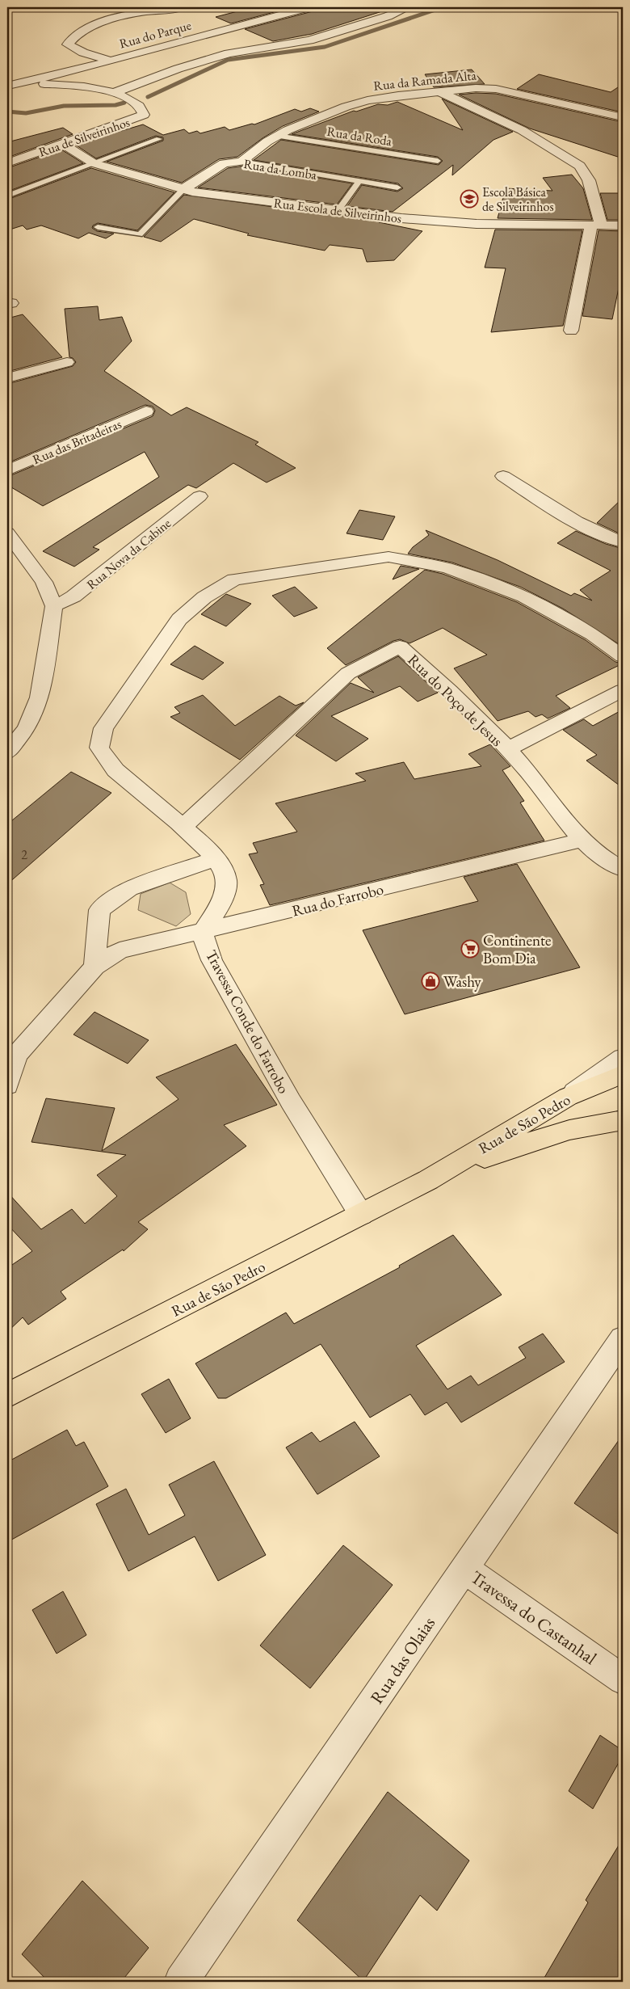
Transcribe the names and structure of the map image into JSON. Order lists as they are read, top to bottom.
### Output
{
  "streets": {
    "main road": ["Rua de São Pedro"],
    "street": [
      "Rua do Parque",
      "Rua da Ramada Alta",
      "Rua de Silveirinhos",
      "Rua da Lomba",
      "Rua Escola de Silveirinhos",
      "Rua das Britadeiras",
      "Rua Nova da Cabine",
      "Rua do Poço de Jesus",
      "Rua do Farrobo",
      "Travessa Conde do Farrobo",
      "Travessa do Castanhal",
      "Rua das Olaias"
    ],
    "lane": ["Rua da Roda"]
  },
  "crossings": [
    ["Rua da Ramada Alta", "Rua da Roda"],
    ["Rua da Ramada Alta", "Rua da Lomba"],
    ["Rua de Silveirinhos", "Rua Escola de Silveirinhos"],
    ["Rua da Lomba", "Rua Escola de Silveirinhos"],
    ["Rua do Poço de Jesus", "Rua do Farrobo"],
    ["Rua do Poço de Jesus", "Travessa Conde do Farrobo"],
    ["Rua do Farrobo", "Travessa Conde do Farrobo"],
    ["Travessa Conde do Farrobo", "Rua de São Pedro"],
    ["Travessa do Castanhal", "Rua das Olaias"]
  ],
  "places": {
    "school or university": ["Escola Básica de Silveirinhos"],
    "supermarket": ["Continente Bom Dia"],
    "shop": ["Washy"]
  },
  "house_numbers": ["2"]
}
